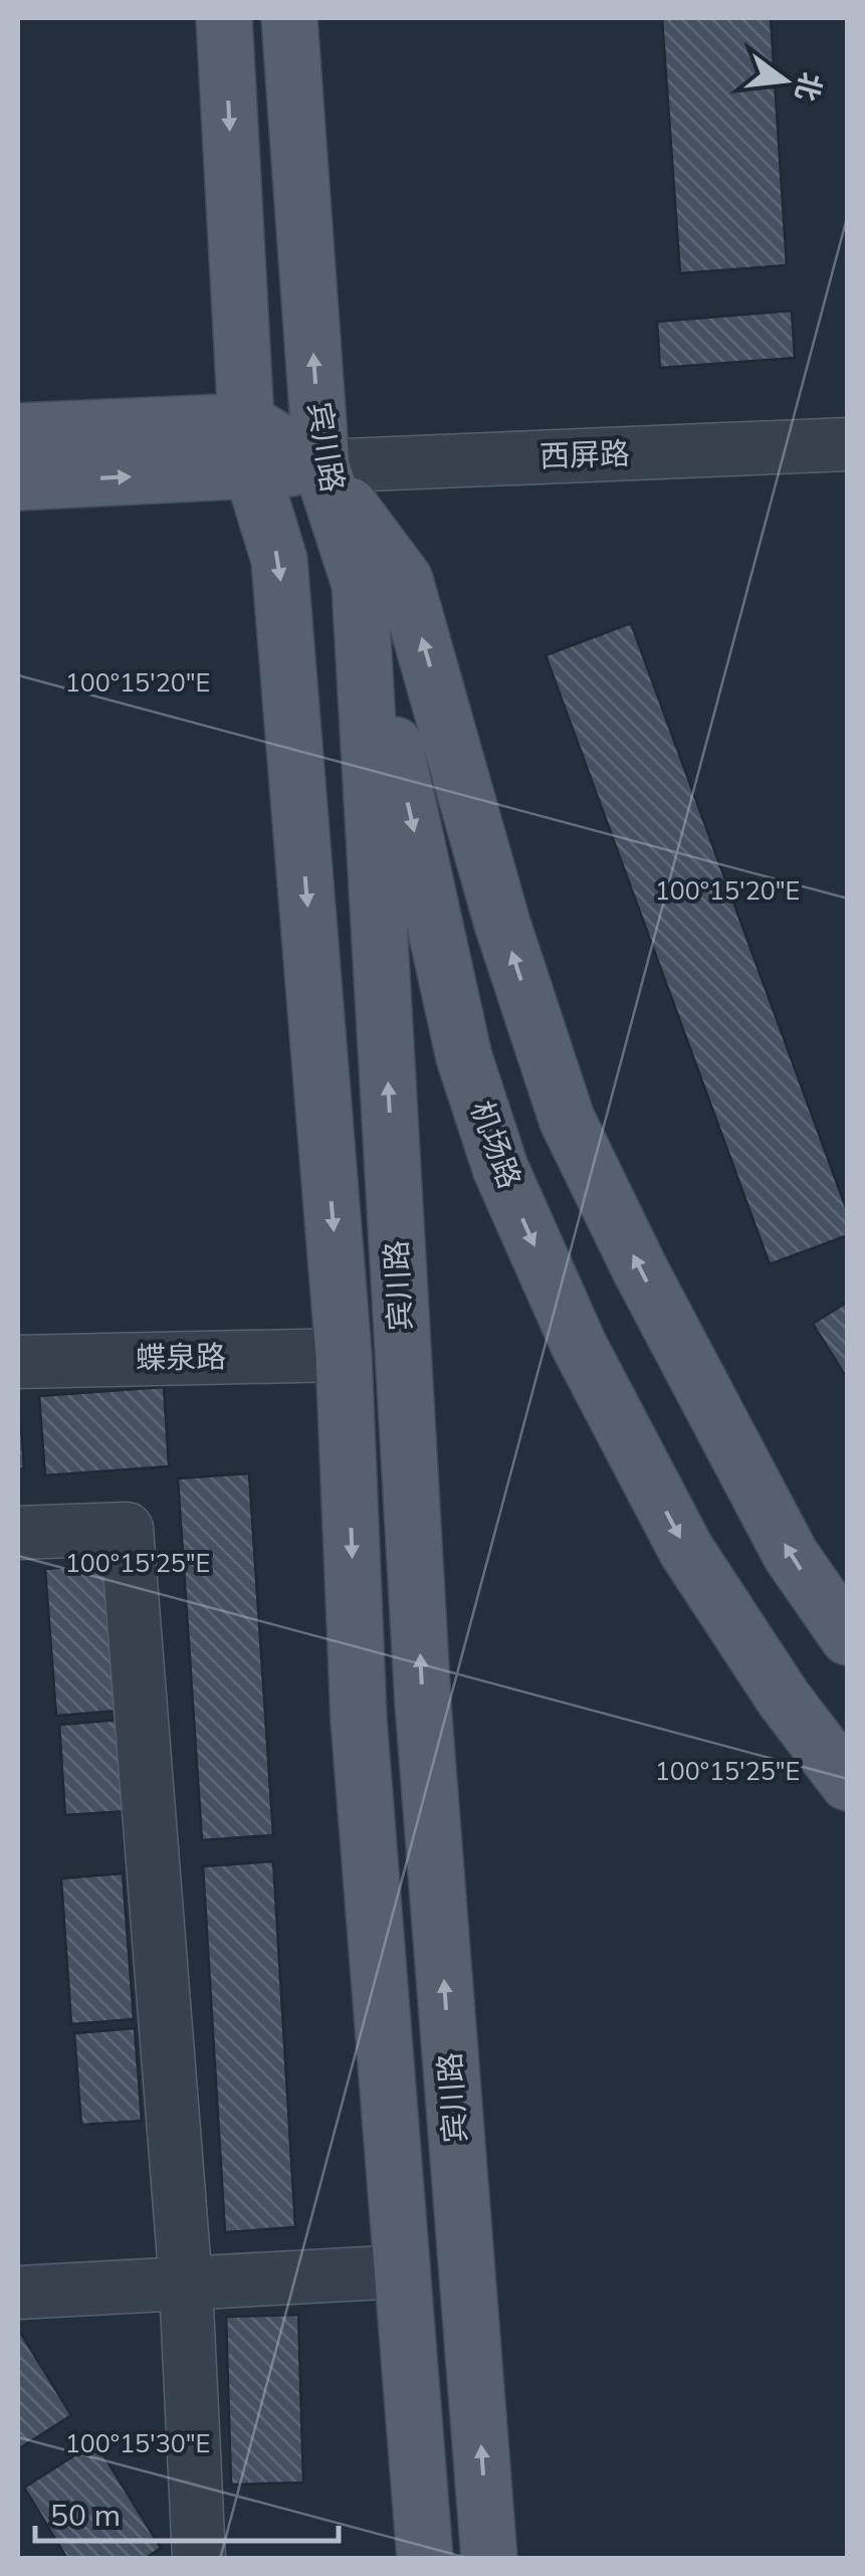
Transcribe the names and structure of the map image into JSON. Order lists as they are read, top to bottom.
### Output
{
  "streets": {
    "main road": ["宾川路", "西屏路", "机场路"],
    "street": ["蝶泉路"]
  },
  "crossings": [
    ["宾川路", "西屏路"],
    ["宾川路", "机场路"],
    ["宾川路", "蝶泉路"]
  ],
  "scale_bar": "50 m",
  "north": "right",
  "coordinates": ["100°15'20\"E", "100°15'25\"E", "100°15'30\"E"]
}
